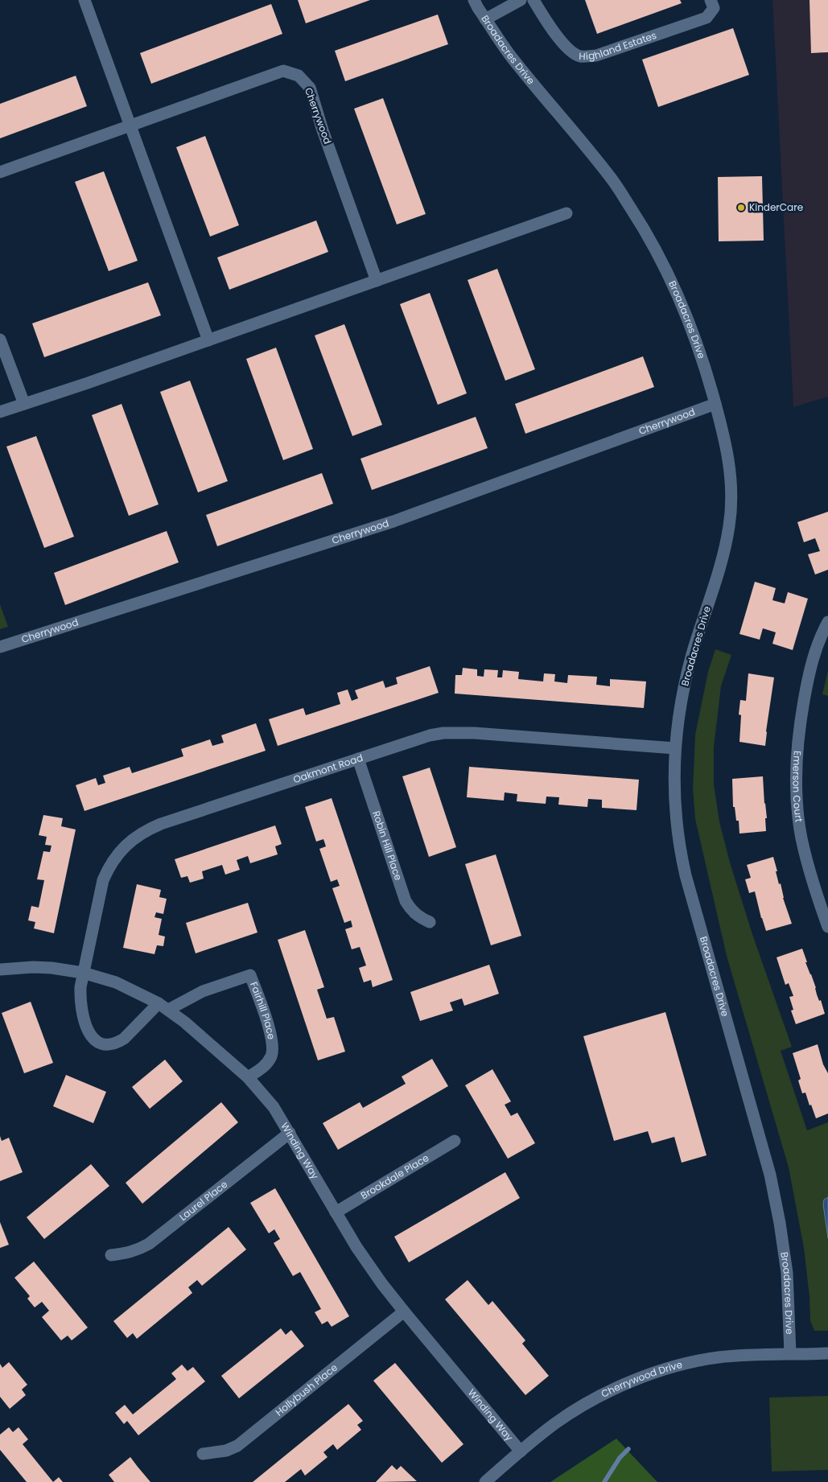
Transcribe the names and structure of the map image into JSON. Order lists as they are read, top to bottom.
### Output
{
  "streets": {
    "street": [
      "Highland Estates",
      "Broadacres Drive",
      "Cherrywood",
      "Oakmont Road",
      "Emerson Court",
      "Robin Hill Place",
      "Fairhill Place",
      "Winding Way",
      "Brookdale Place",
      "Laurel Place",
      "Cherrywood Drive",
      "Hollybush Place"
    ]
  },
  "crossings": [
    ["Broadacres Drive", "Cherrywood"],
    ["Broadacres Drive", "Oakmont Road"],
    ["Broadacres Drive", "Cherrywood Drive"],
    ["Oakmont Road", "Robin Hill Place"],
    ["Oakmont Road", "Fairhill Place"],
    ["Oakmont Road", "Winding Way"],
    ["Fairhill Place", "Winding Way"],
    ["Winding Way", "Brookdale Place"],
    ["Winding Way", "Laurel Place"],
    ["Winding Way", "Cherrywood Drive"],
    ["Winding Way", "Hollybush Place"]
  ],
  "places": ["KinderCare"]
}
